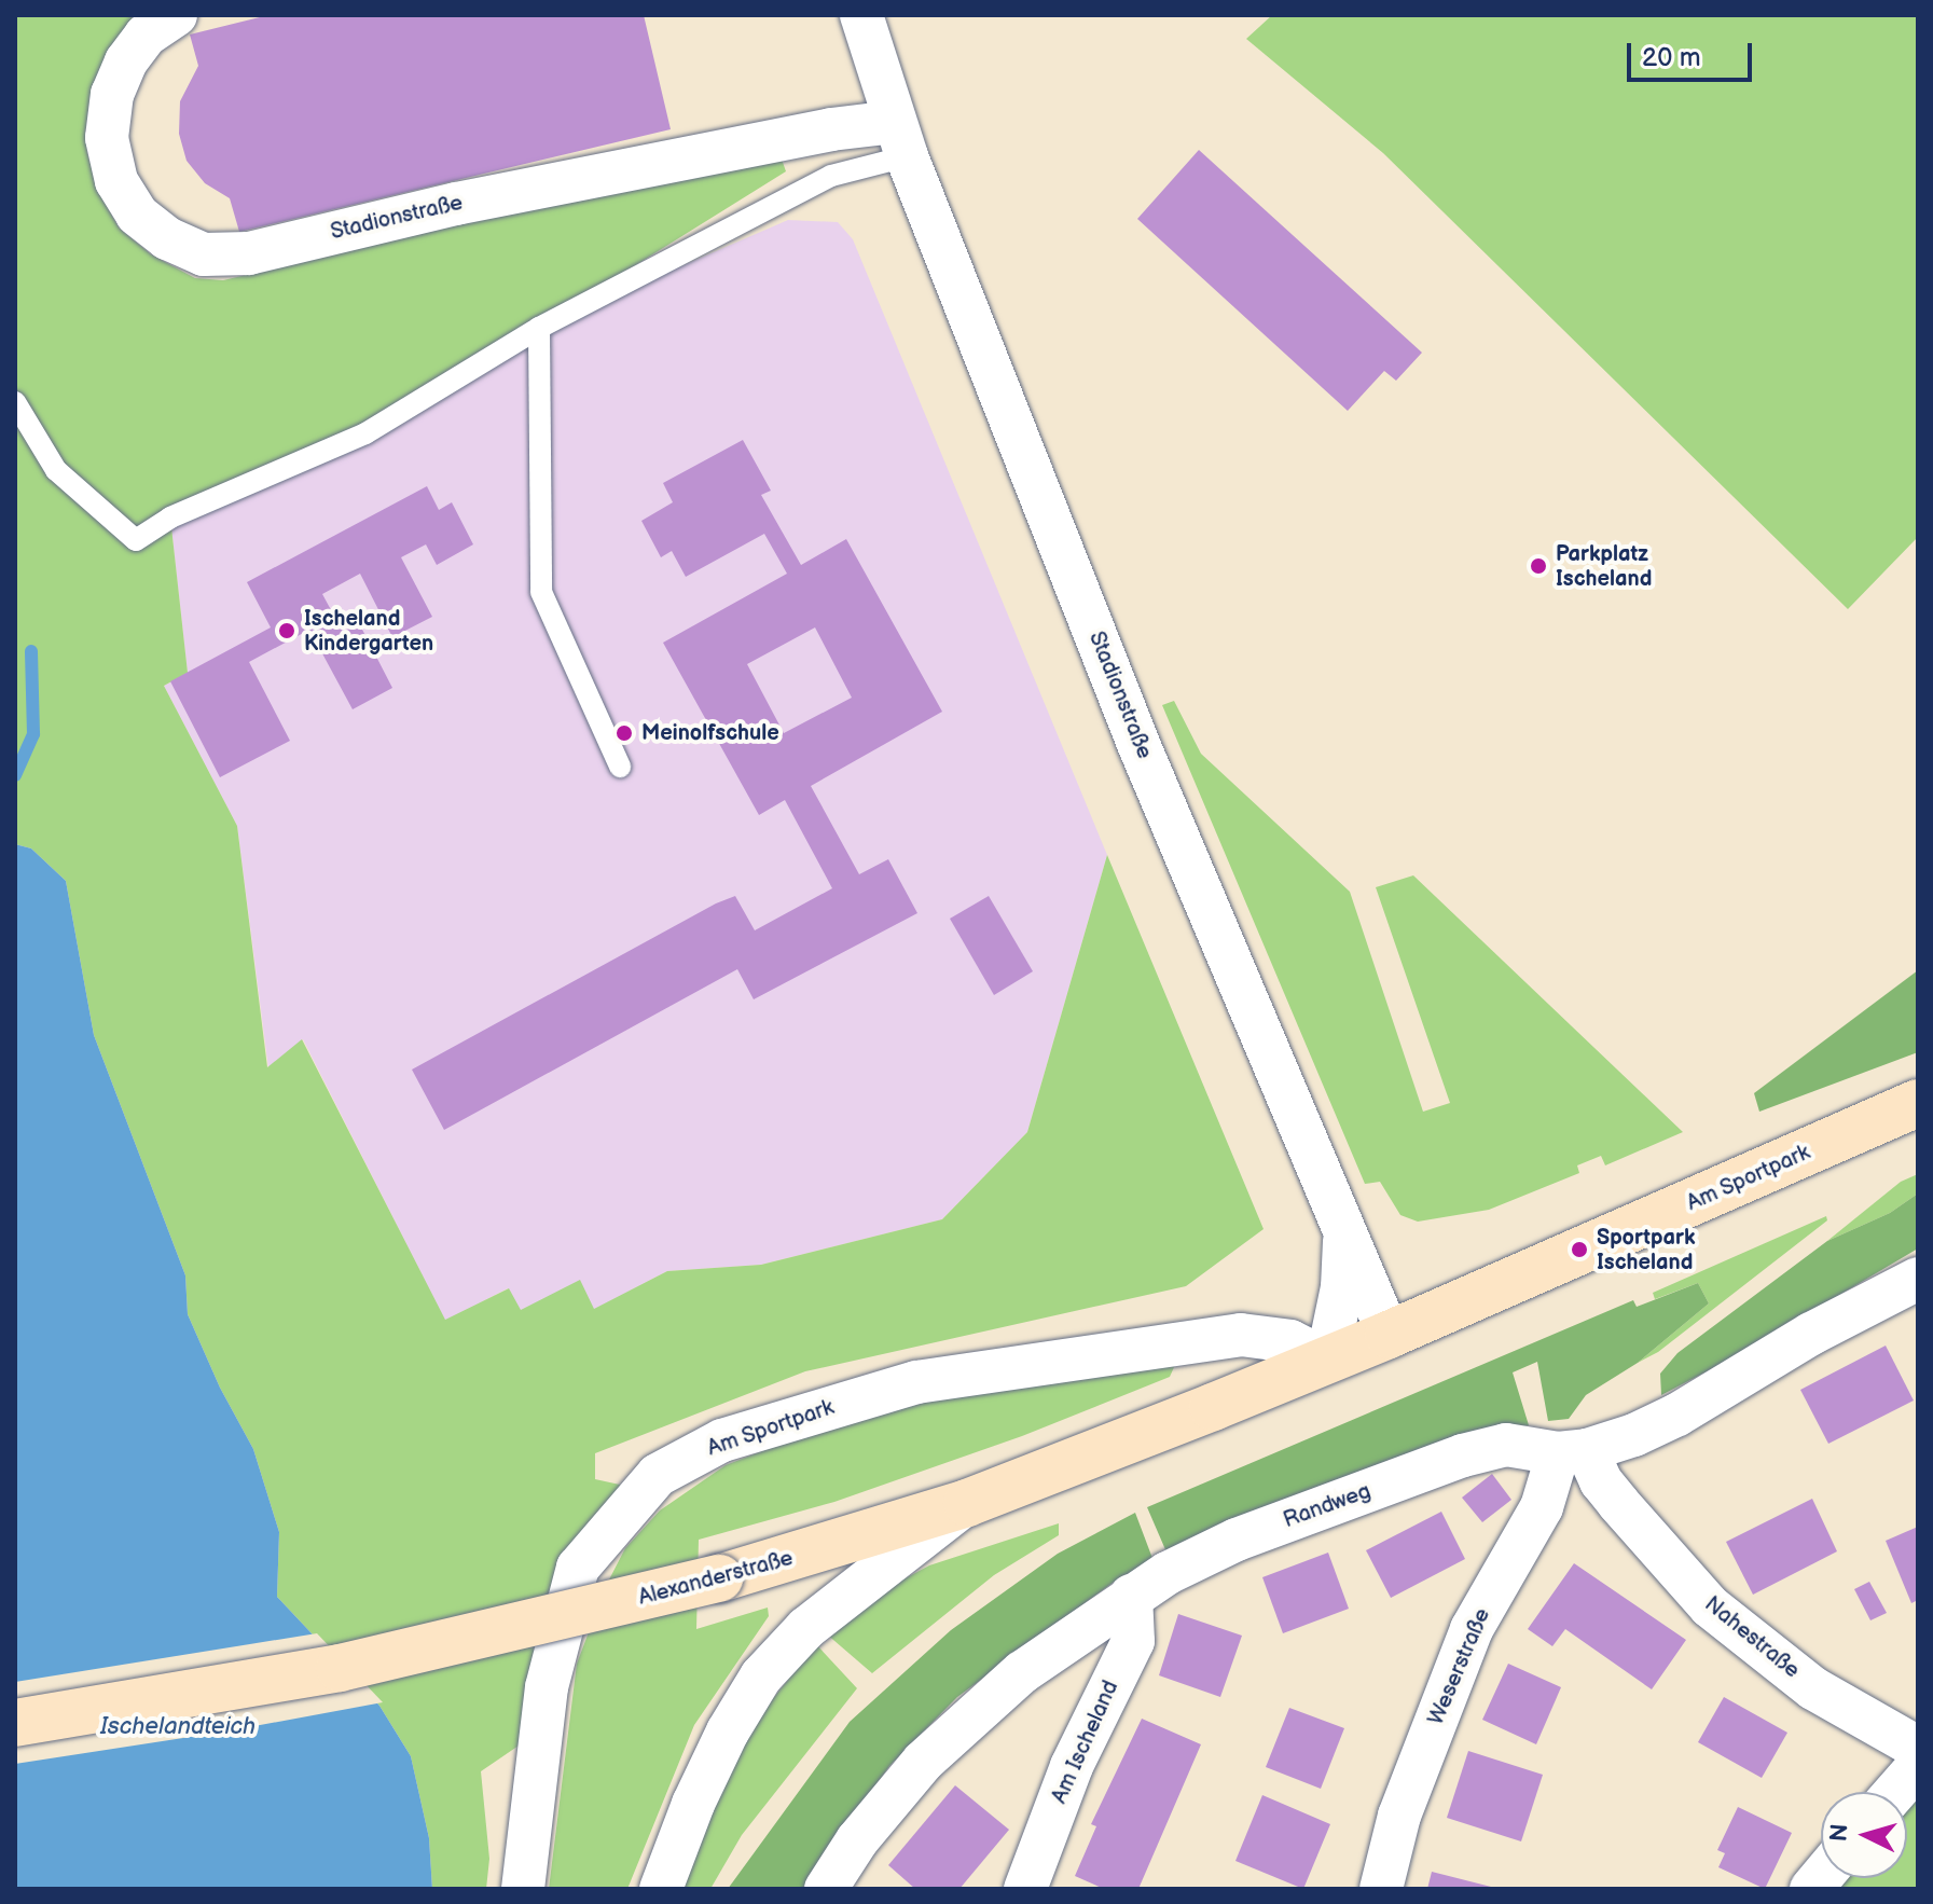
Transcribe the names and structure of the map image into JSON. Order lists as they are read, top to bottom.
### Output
{
  "streets": {
    "main road": ["Am Sportpark", "Alexanderstraße"],
    "street": [
      "Stadionstraße",
      "Randweg",
      "Nahestraße",
      "Weserstraße",
      "Am Ischeland"
    ]
  },
  "crossings": [
    ["Stadionstraße", "Am Sportpark"],
    ["Stadionstraße", "Alexanderstraße"],
    ["Am Sportpark", "Alexanderstraße"],
    ["Randweg", "Nahestraße"],
    ["Randweg", "Weserstraße"],
    ["Randweg", "Am Ischeland"],
    ["Nahestraße", "Weserstraße"]
  ],
  "water": ["Ischelandteich"],
  "places": [
    "Parkplatz Ischeland",
    "Ischeland Kindergarten",
    "Meinolfschule",
    "Sportpark Ischeland"
  ],
  "scale_bar": "20 m",
  "north": "left"
}
